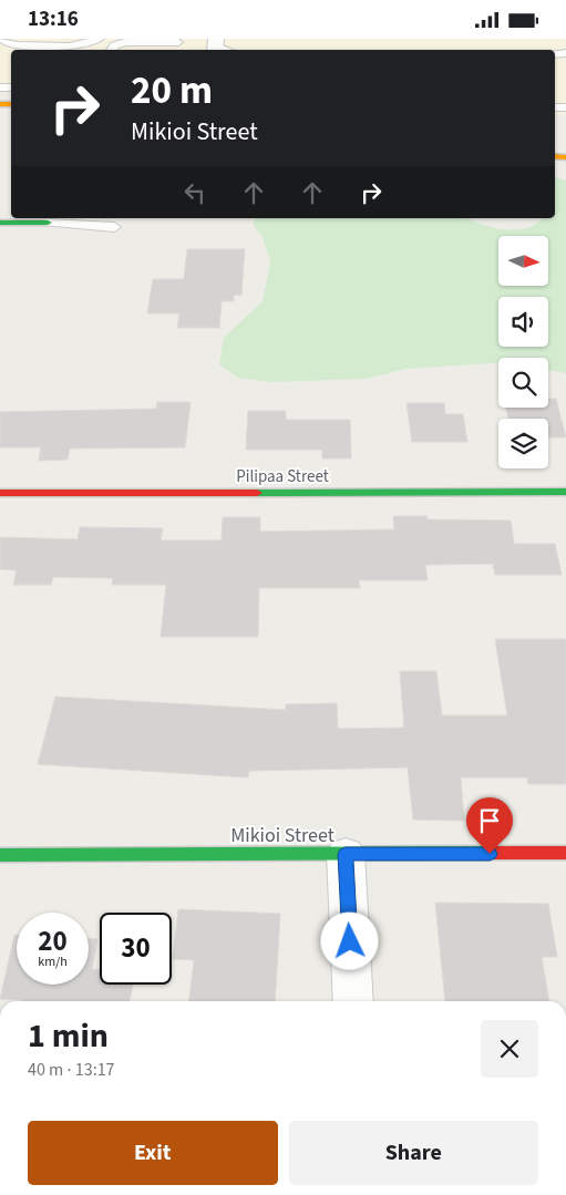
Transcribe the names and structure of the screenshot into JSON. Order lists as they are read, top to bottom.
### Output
{
  "streets": {
    "main road": ["Pilipaa Street", "Mikioi Street"]
  },
  "north": "right",
  "page": {
    "status": "13:16",
    "turn": ["20 m", "Mikioi Street"],
    "speed": "20 km/h",
    "limit": "30",
    "heading": ["1 min", "40 m · 13:17"],
    "buttons": ["Exit", "Share"]
  }
}
